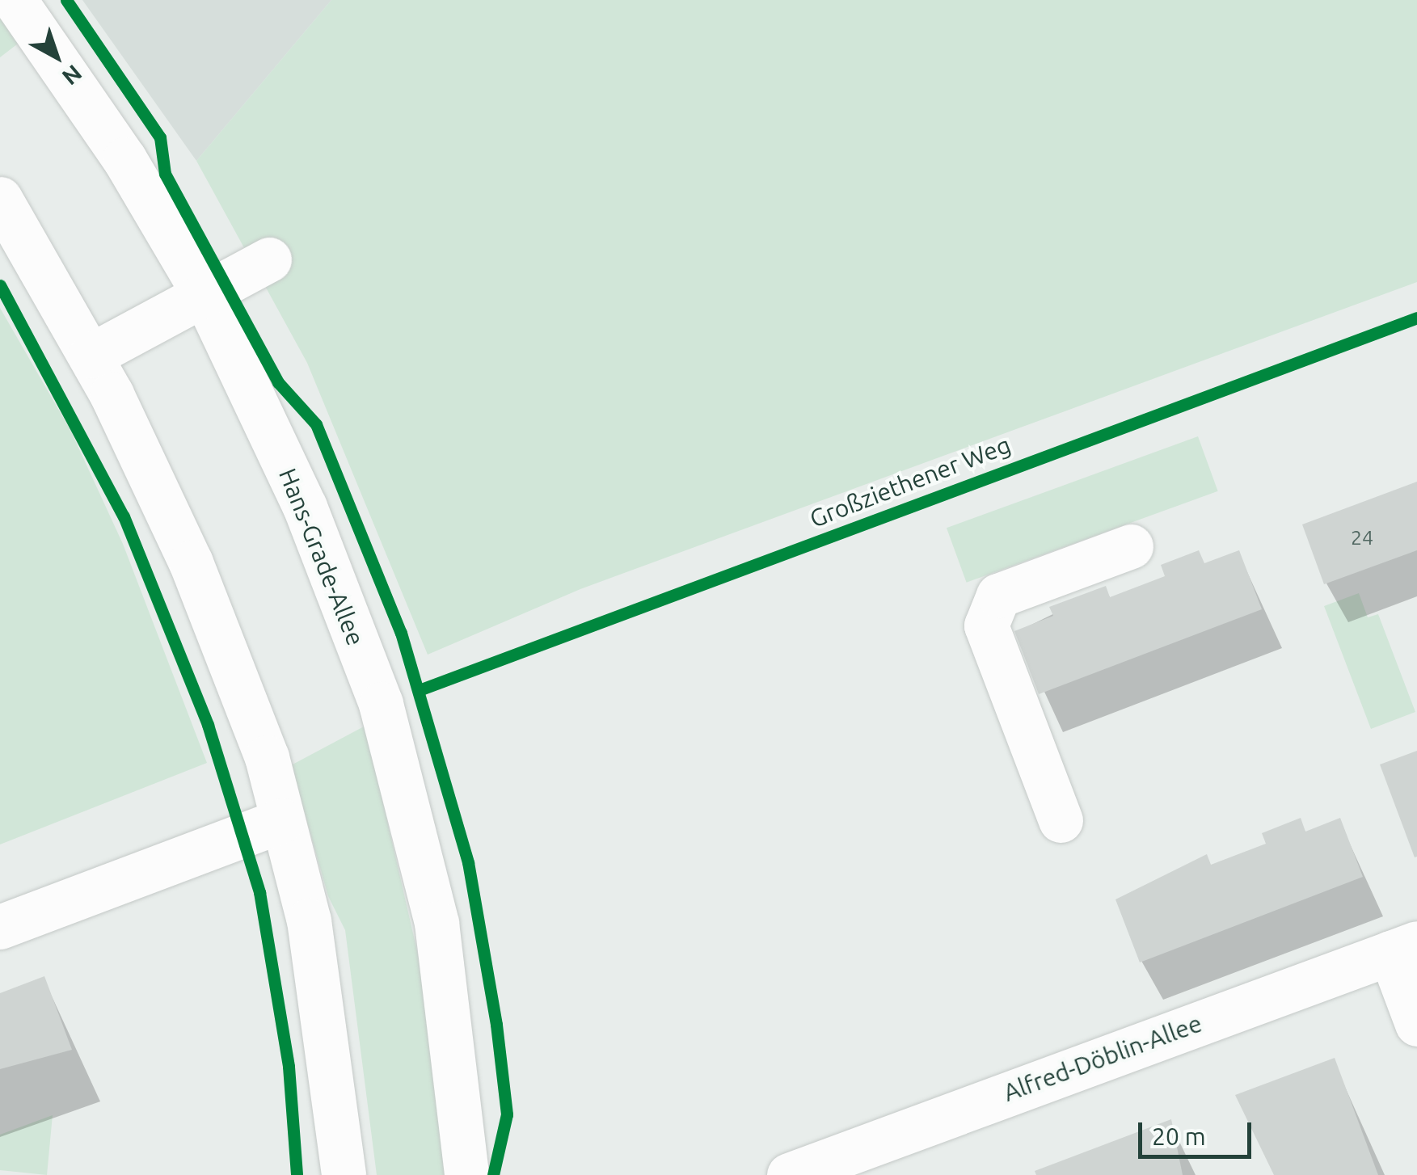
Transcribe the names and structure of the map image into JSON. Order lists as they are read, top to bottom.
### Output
{
  "streets": {
    "street": ["Hans-Grade-Allee", "Alfred-Döblin-Allee"],
    "cycle path": ["Großziethener Weg"]
  },
  "house_numbers": ["24"],
  "scale_bar": "20 m",
  "north": "bottom right"
}
